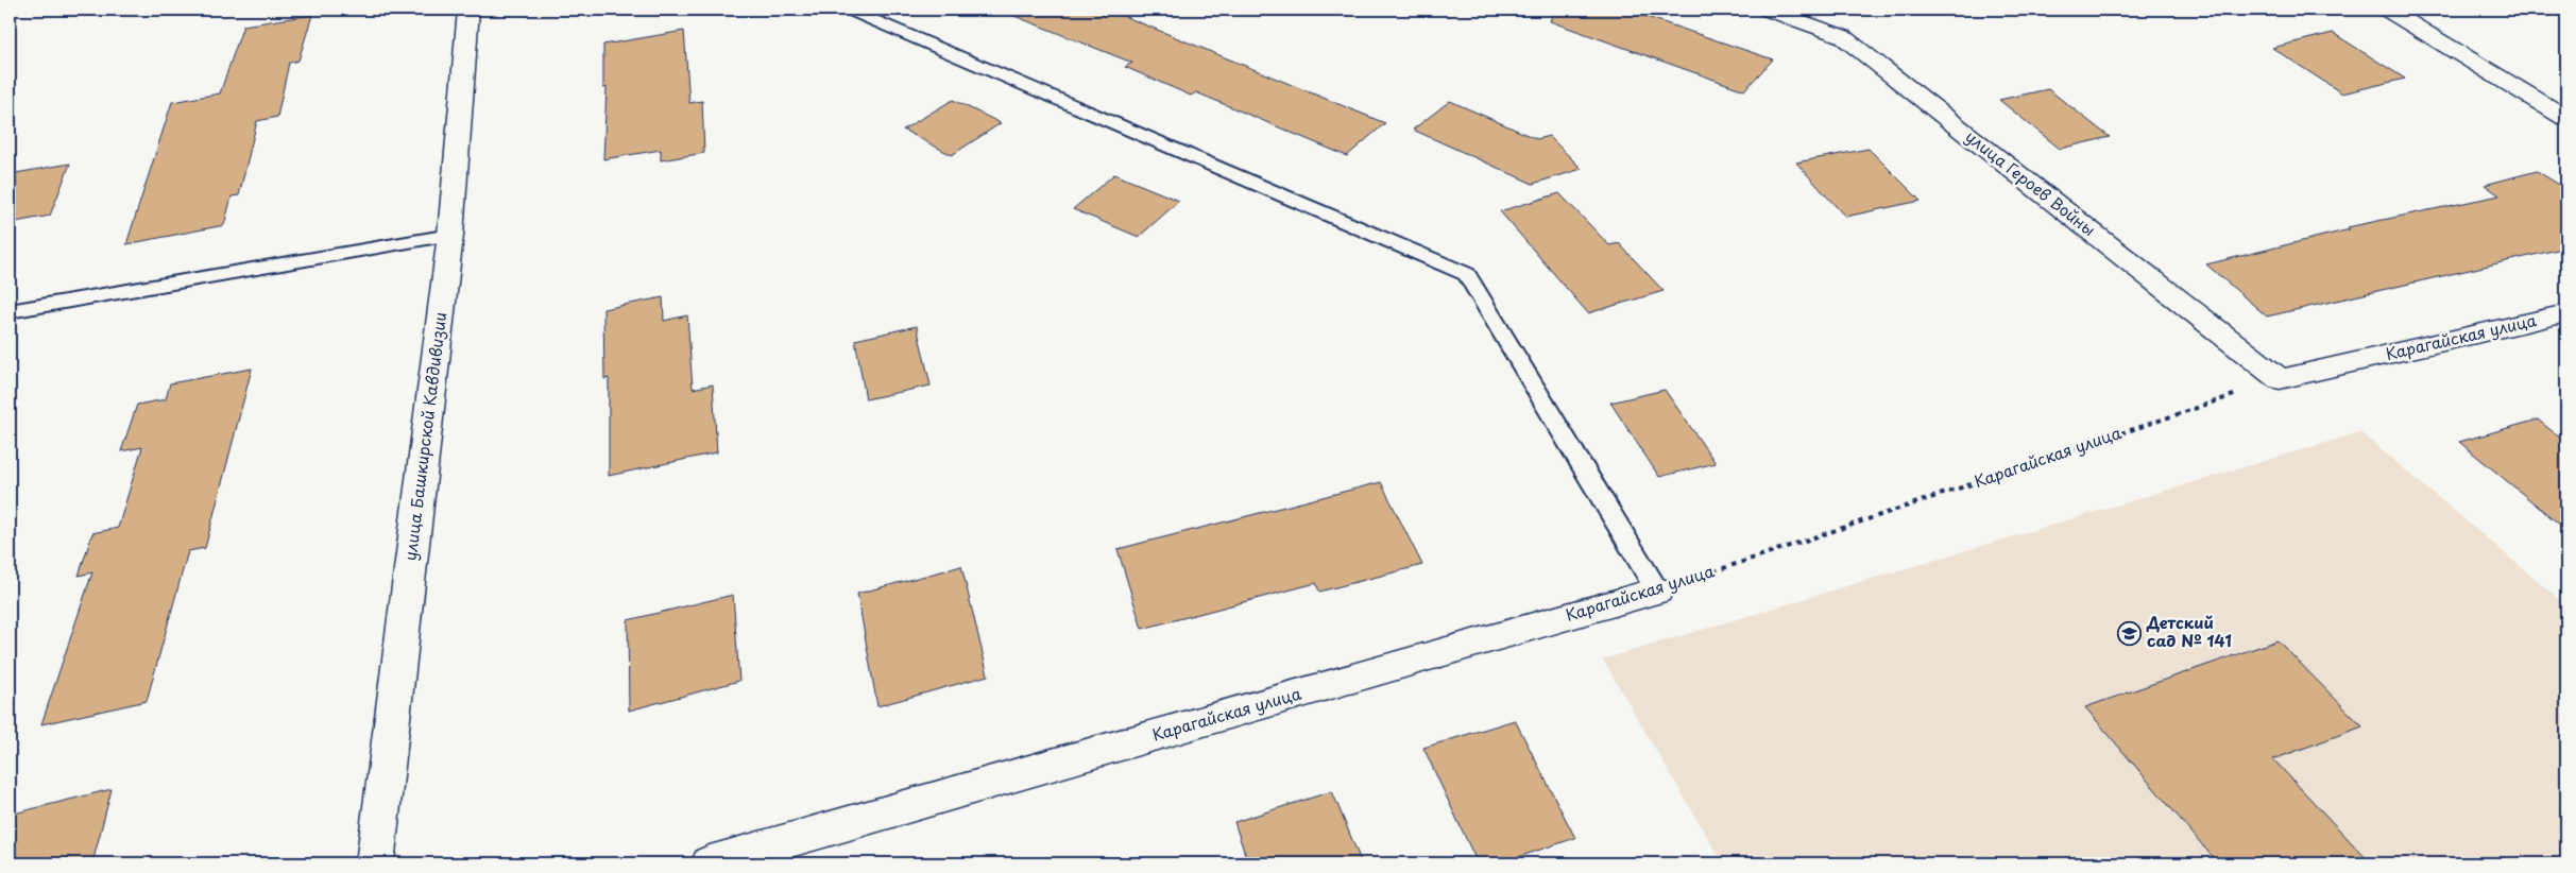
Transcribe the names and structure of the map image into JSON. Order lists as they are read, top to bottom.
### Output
{
  "streets": {
    "street": ["улица Героев Войны", "Карагайская улица", "улица Башкирской Кавдивизии"]
  },
  "crossings": [
    ["улица Героев Войны", "Карагайская улица"]
  ],
  "places": {
    "school or university": ["Детский сад № 141"]
  }
}
